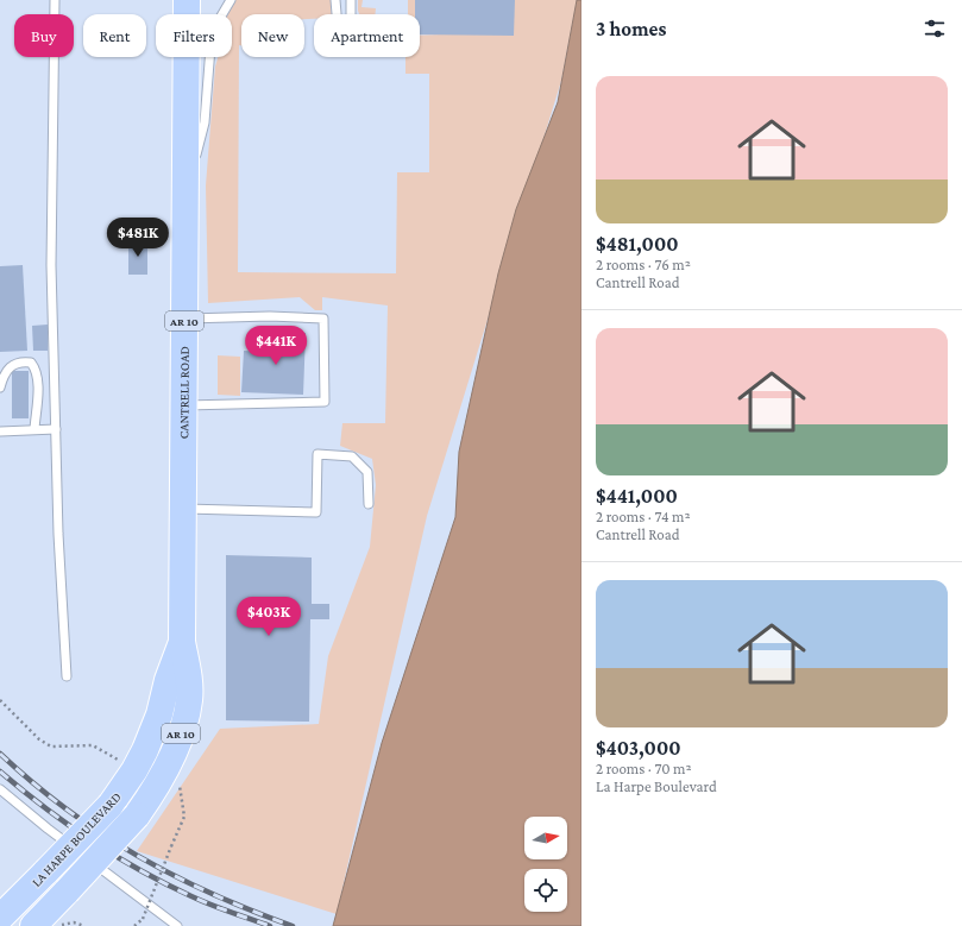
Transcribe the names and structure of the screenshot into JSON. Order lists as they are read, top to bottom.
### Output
{
  "streets": {
    "main road": ["AR 10", "CANTRELL ROAD", "LA HARPE BOULEVARD"]
  },
  "crossings": [
    ["CANTRELL ROAD", "LA HARPE BOULEVARD"]
  ],
  "north": "right",
  "page": {
    "heading": "3 homes",
    "chip": [
      "Buy",
      "Rent",
      "Filters",
      "New",
      "Apartment"
    ],
    "list": [
      {
        "name": "$481,000",
        "note": "2 rooms · 76 m² · Cantrell Road"
      },
      {
        "name": "$441,000",
        "note": "2 rooms · 74 m² · Cantrell Road"
      },
      {
        "name": "$403,000",
        "note": "2 rooms · 70 m² · La Harpe Boulevard"
      }
    ],
    "price": ["$481K", "$441K", "$403K"]
  }
}
